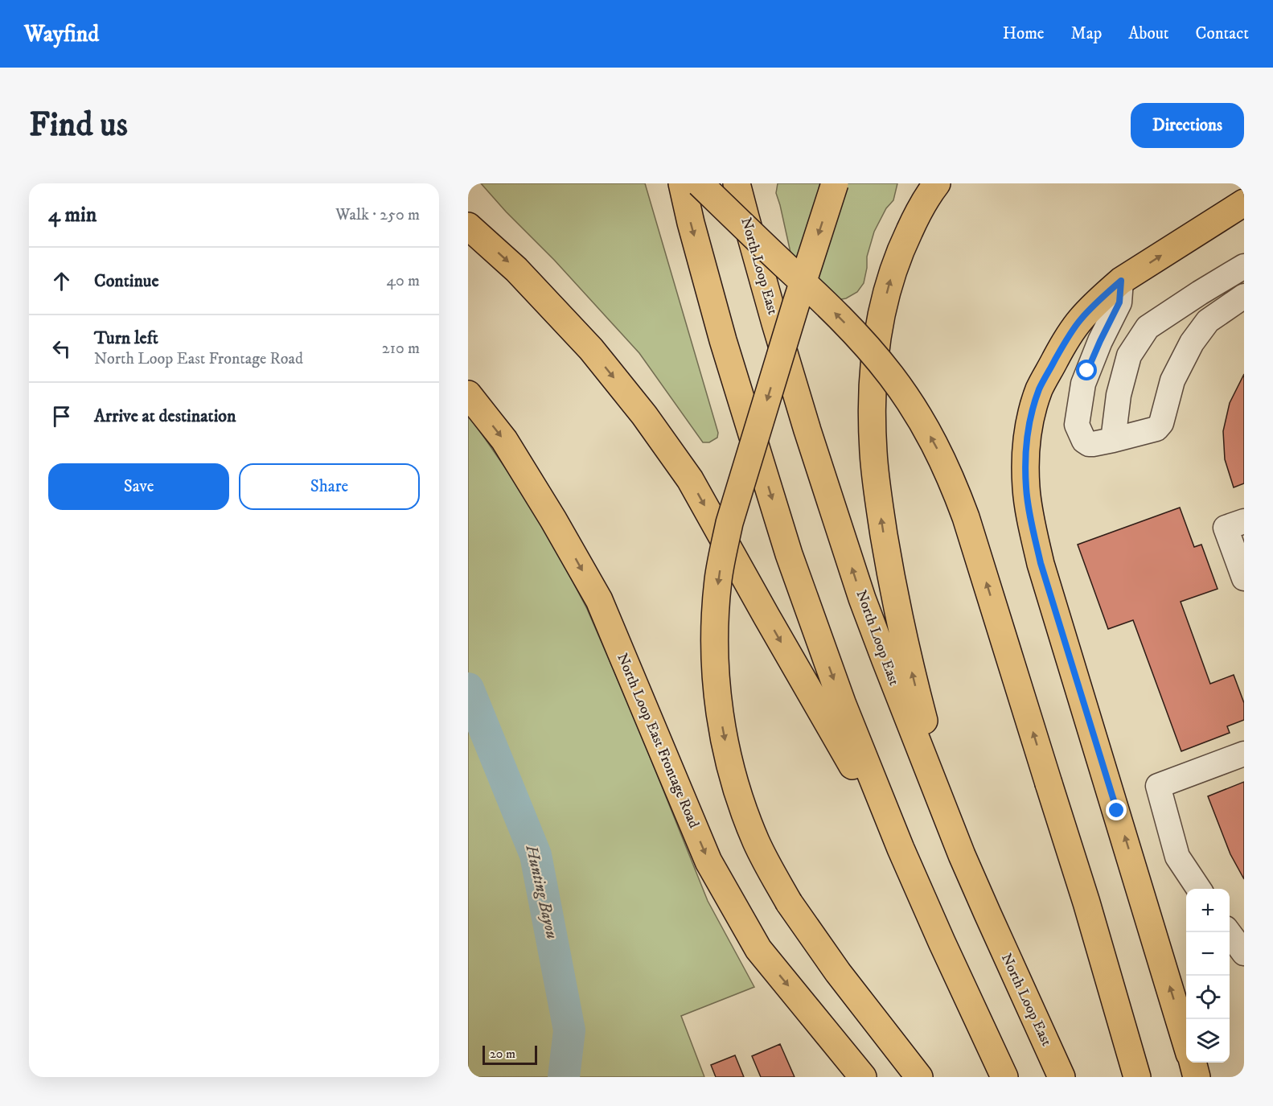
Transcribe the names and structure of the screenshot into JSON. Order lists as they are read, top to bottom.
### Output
{
  "streets": {
    "main road": ["North Loop East", "North Loop East Frontage Road"]
  },
  "water": ["Hunting Bayou"],
  "scale_bar": "20 m",
  "page": {
    "header": "Wayfind",
    "nav": [
      "Home",
      "Map",
      "About",
      "Contact"
    ],
    "buttons": [
      "Directions",
      ["Save", "Share"]
    ],
    "title": "Find us",
    "heading": ["4 min", "Walk · 250 m"],
    "list": [
      ["Continue", "40 m"],
      ["Turn left", "North Loop East Frontage Road", "210 m"],
      "Arrive at destination"
    ],
    "map_buttons": ["+", "−"],
    "scale": "20 m"
  }
}
